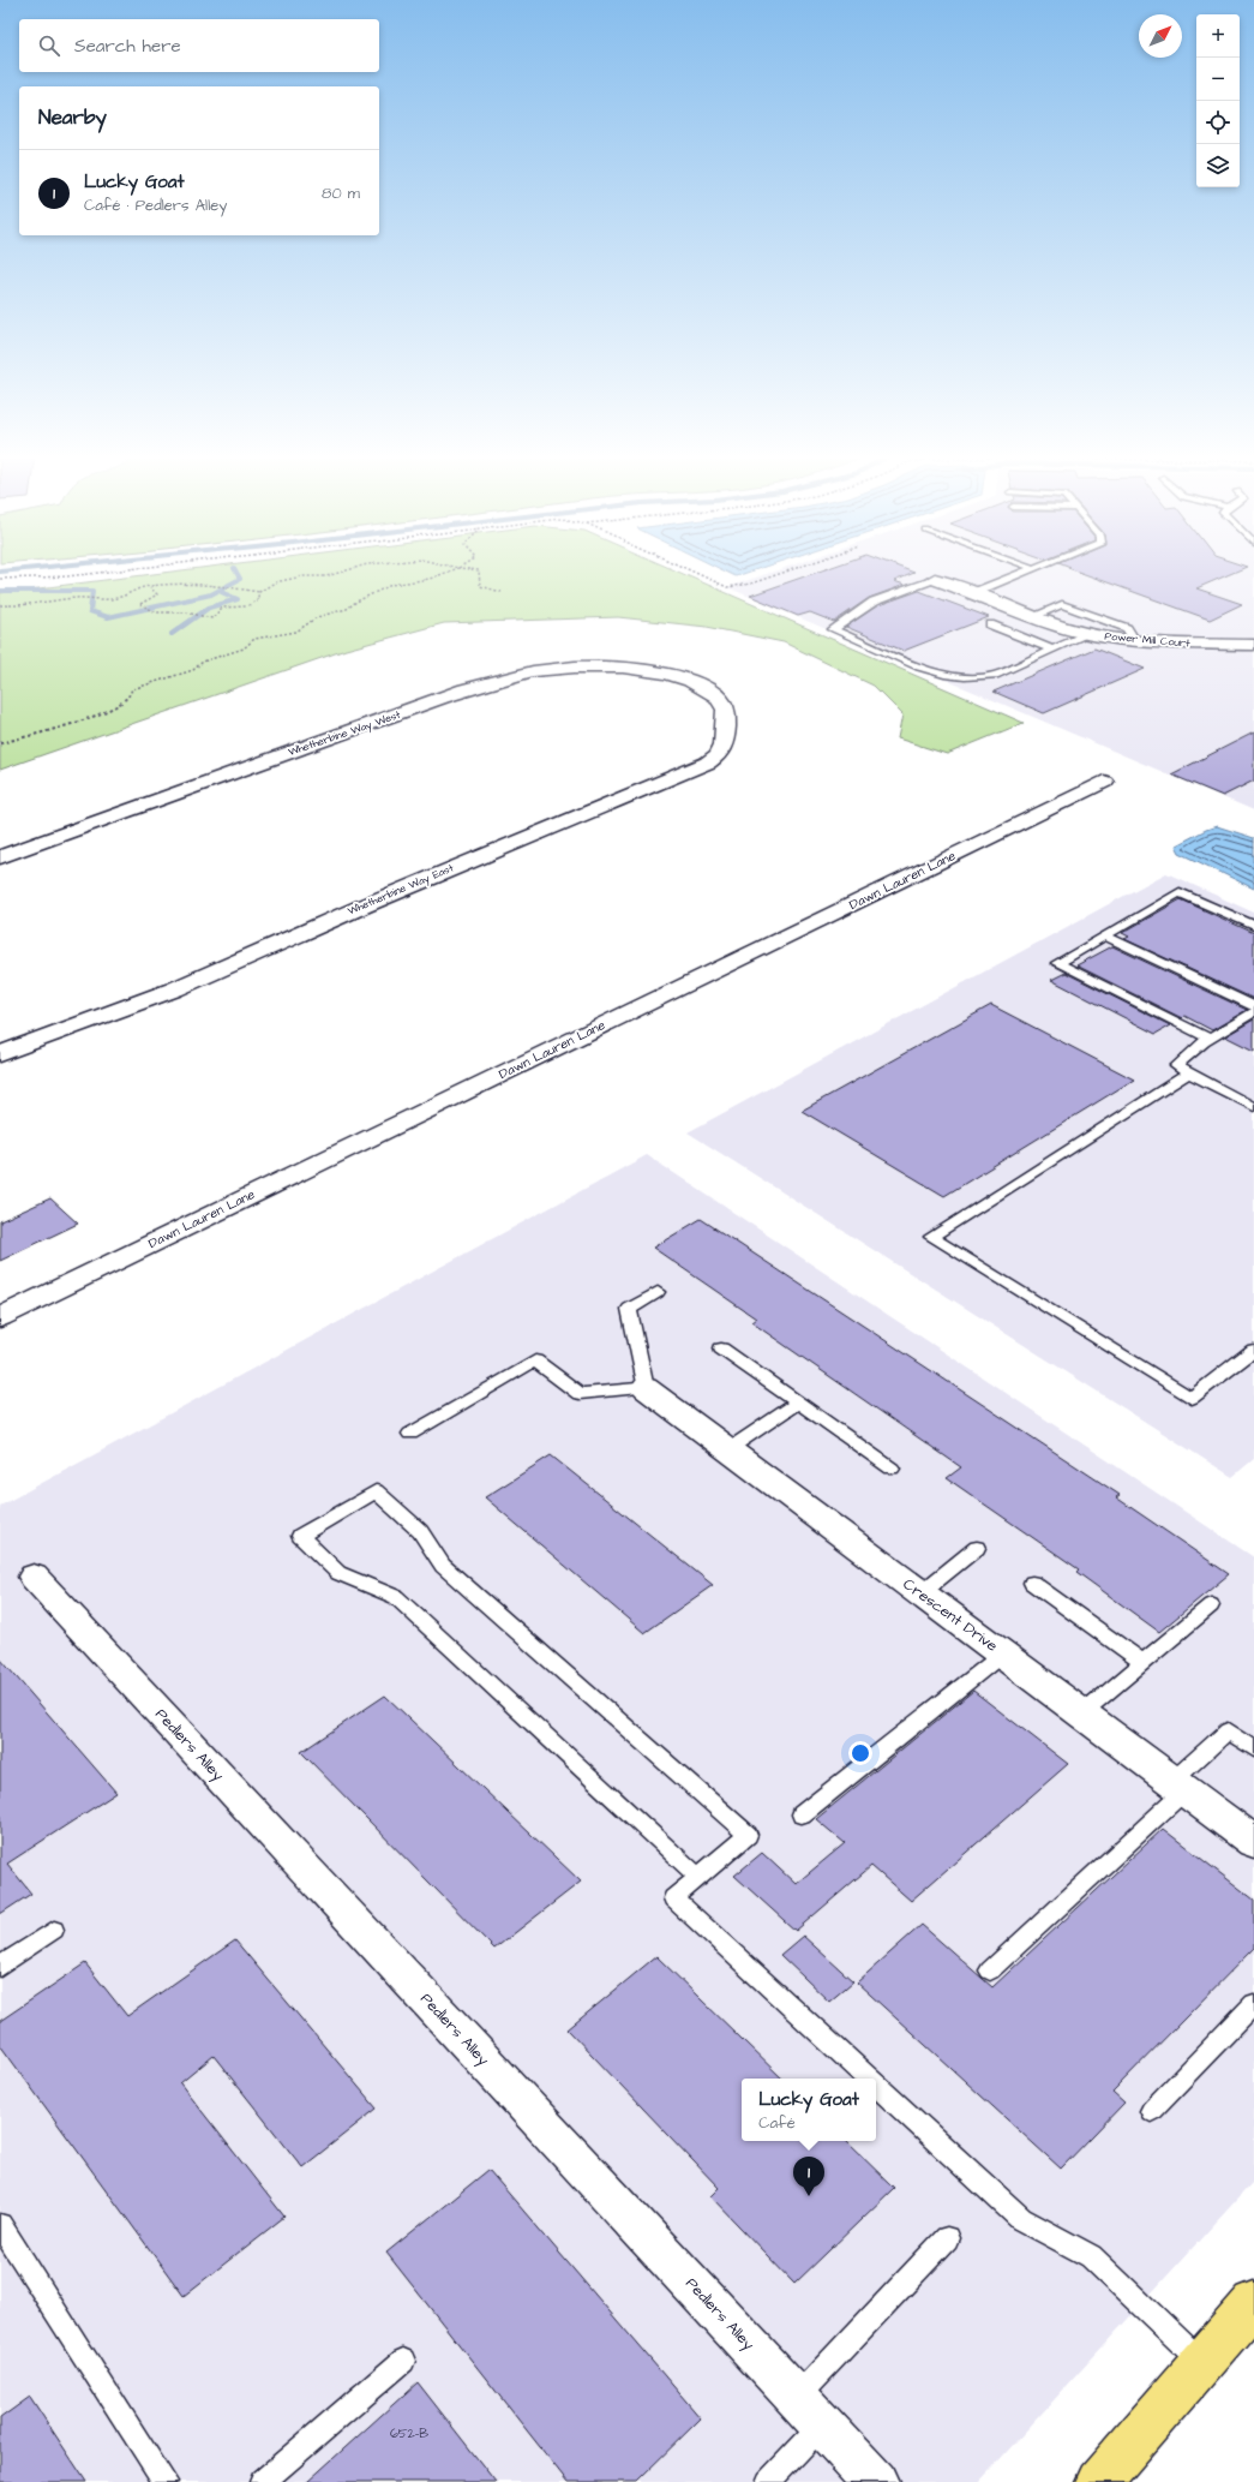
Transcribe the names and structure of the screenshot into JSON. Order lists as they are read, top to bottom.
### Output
{
  "streets": {
    "street": [
      "Power Mill Court",
      "Whetherbine Way West",
      "Dawn Lauren Lane",
      "Whetherbine Way East",
      "Crescent Drive",
      "Pedlers Alley"
    ]
  },
  "crossings": [
    ["Whetherbine Way West", "Whetherbine Way East"]
  ],
  "house_numbers": ["652-B"],
  "north": "top right",
  "page": {
    "map_buttons": ["+", "−"],
    "search": "Search here",
    "heading": "Nearby",
    "list": [
      {
        "mark": "1",
        "name": "Lucky Goat",
        "note": "Café · Pedlers Alley",
        "value": "80 m"
      }
    ],
    "popup": ["Lucky Goat", "Café"],
    "pins": "1"
  }
}
